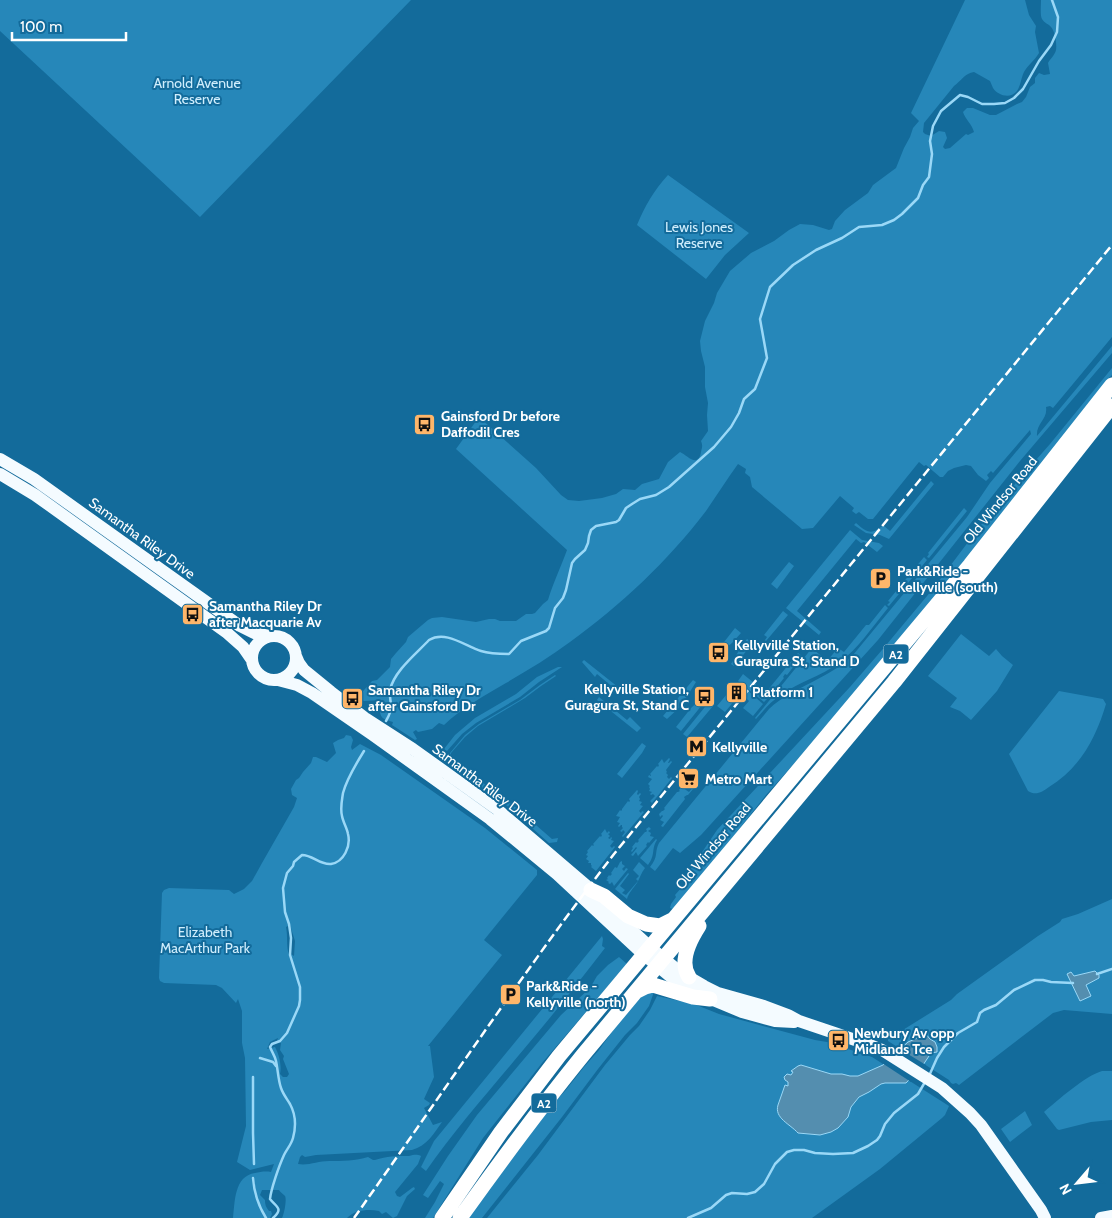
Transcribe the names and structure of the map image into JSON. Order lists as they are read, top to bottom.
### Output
{
  "streets": {
    "highway": ["Old Windsor Road", "A2"],
    "main road": ["Samantha Riley Drive"]
  },
  "crossings": [
    ["Old Windsor Road", "Samantha Riley Drive"]
  ],
  "parks": ["Arnold Avenue Reserve", "Lewis Jones Reserve", "Elizabeth MacArthur Park"],
  "places": {
    "bus stop": [
      "Gainsford Dr before Daffodil Cres",
      "Samantha Riley Dr after Macquarie Av",
      "Kellyville Station, Guragura St, Stand D",
      "Kellyville Station, Guragura St, Stand C",
      "Samantha Riley Dr after Gainsford Dr",
      "Newbury Av opp Midlands Tce"
    ],
    "parking": ["Park&Ride - Kellyville (south)", "Park&Ride - Kellyville (north)"],
    "building": ["Platform 1"],
    "metro station": ["Kellyville"],
    "supermarket": ["Metro Mart"]
  },
  "scale_bar": "100 m",
  "north": "bottom left"
}
